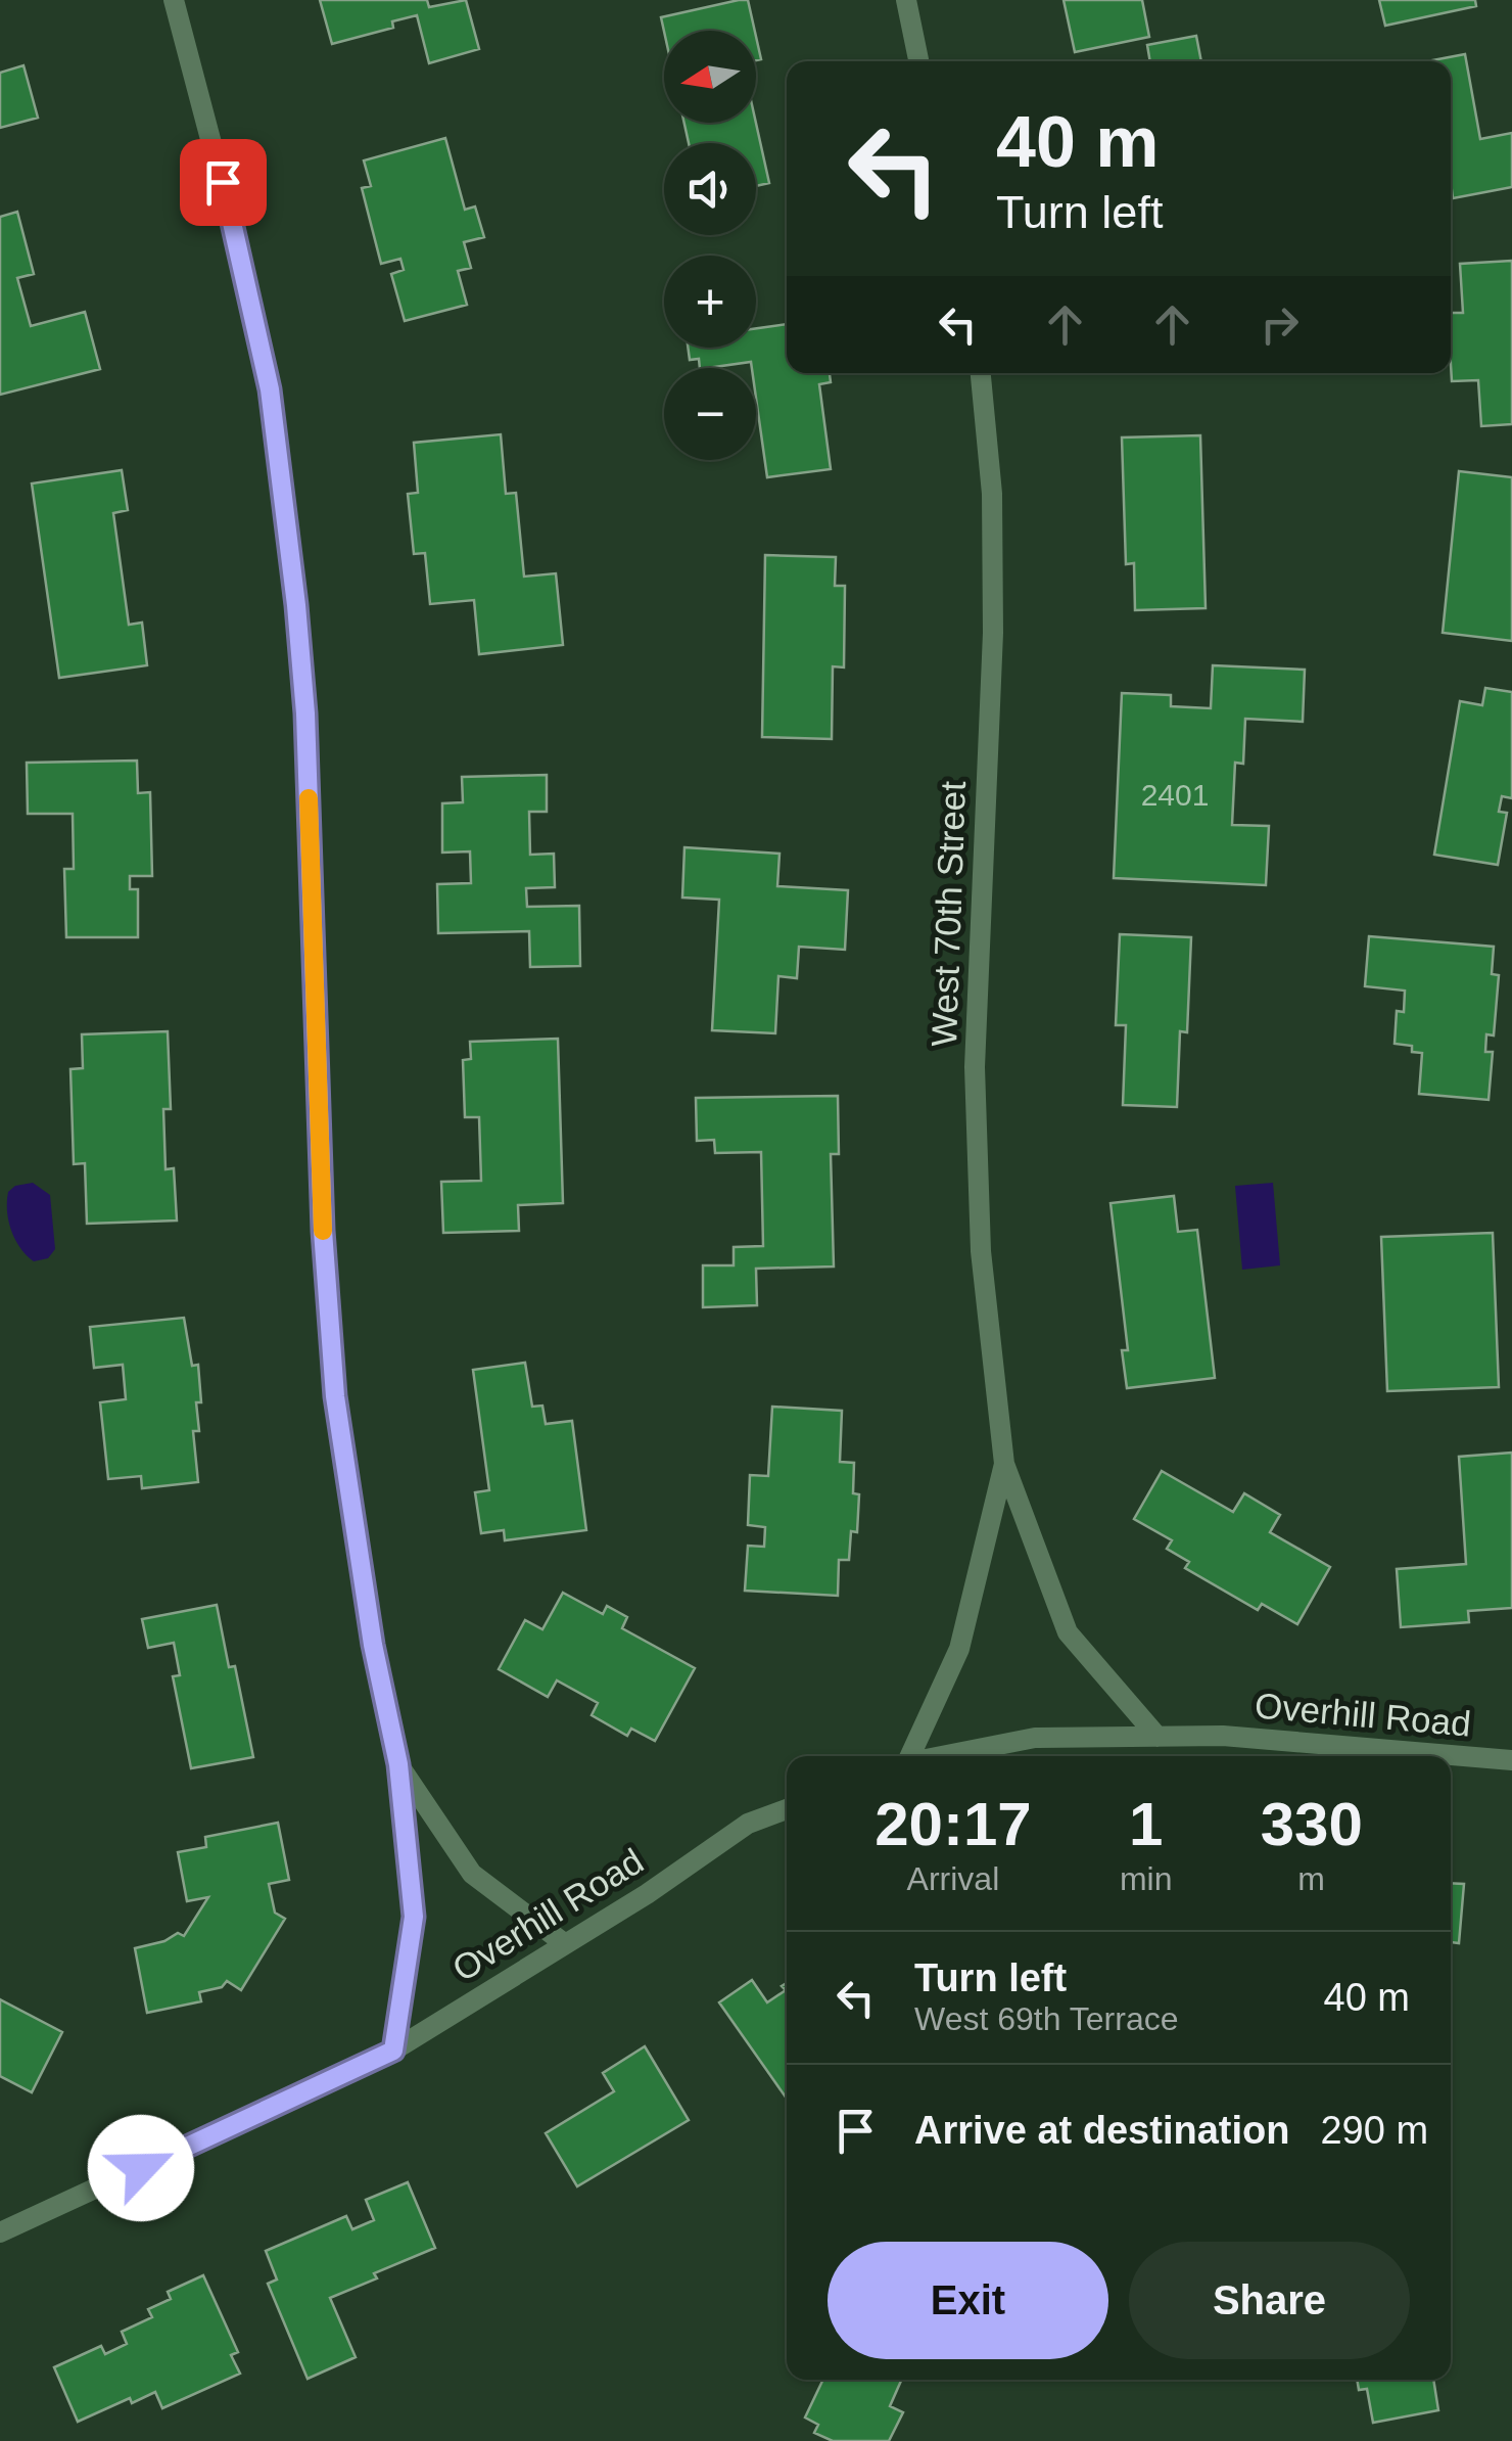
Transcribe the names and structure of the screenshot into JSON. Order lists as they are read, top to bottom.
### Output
{
  "streets": {
    "street": ["West 70th Street", "Overhill Road"]
  },
  "crossings": [
    ["West 70th Street", "Overhill Road"]
  ],
  "house_numbers": ["2401"],
  "north": "left",
  "page": {
    "map_buttons": ["+", "−"],
    "turn": ["40 m", "Turn left"],
    "eta": [
      "20:17",
      "Arrival",
      "1",
      "min",
      "330",
      "m"
    ],
    "list": [
      {
        "name": "Turn left",
        "note": "West 69th Terrace",
        "value": "40 m"
      },
      {
        "name": "Arrive at destination",
        "value": "290 m"
      }
    ],
    "buttons": ["Exit", "Share"]
  }
}
